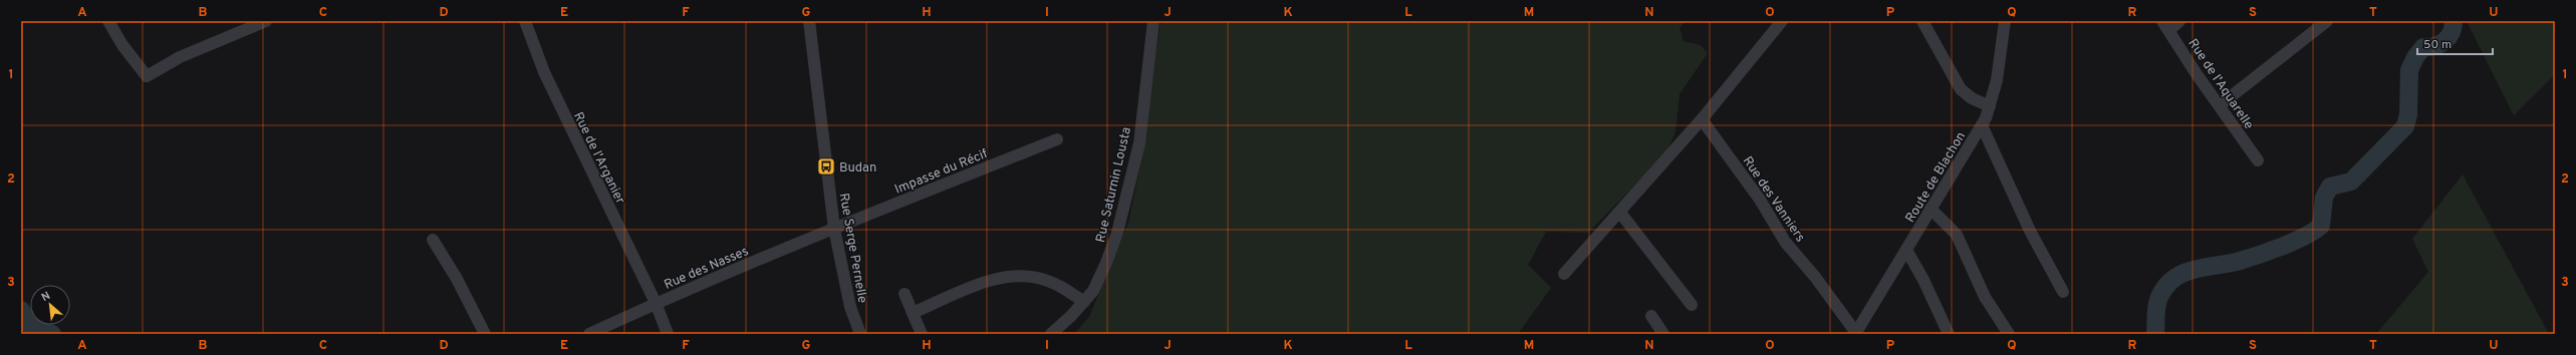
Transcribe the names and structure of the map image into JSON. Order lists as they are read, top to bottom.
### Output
{
  "streets": {
    "street": [
      "Rue de l'Aquarelle",
      "Rue de l'Arganier",
      "Impasse du Récif",
      "Route de Blachon",
      "Rue Saturnin Lousta",
      "Rue des Vanniers",
      "Rue Serge Pernelle",
      "Rue des Nasses"
    ]
  },
  "crossings": [
    ["Rue de l'Arganier", "Rue des Nasses"],
    ["Impasse du Récif", "Rue Serge Pernelle"],
    ["Impasse du Récif", "Rue des Nasses"],
    ["Route de Blachon", "Rue des Vanniers"],
    ["Rue Serge Pernelle", "Rue des Nasses"]
  ],
  "places": {
    "bus stop": ["Budan"]
  },
  "scale_bar": "50 m",
  "north": "top left",
  "grid": {
    "columns": [
      "A",
      "B",
      "C",
      "D",
      "E",
      "F",
      "G",
      "H",
      "I",
      "J",
      "K",
      "L",
      "M",
      "N",
      "O",
      "P",
      "Q",
      "R",
      "S",
      "T",
      "U"
    ],
    "rows": ["1", "2", "3"]
  }
}
